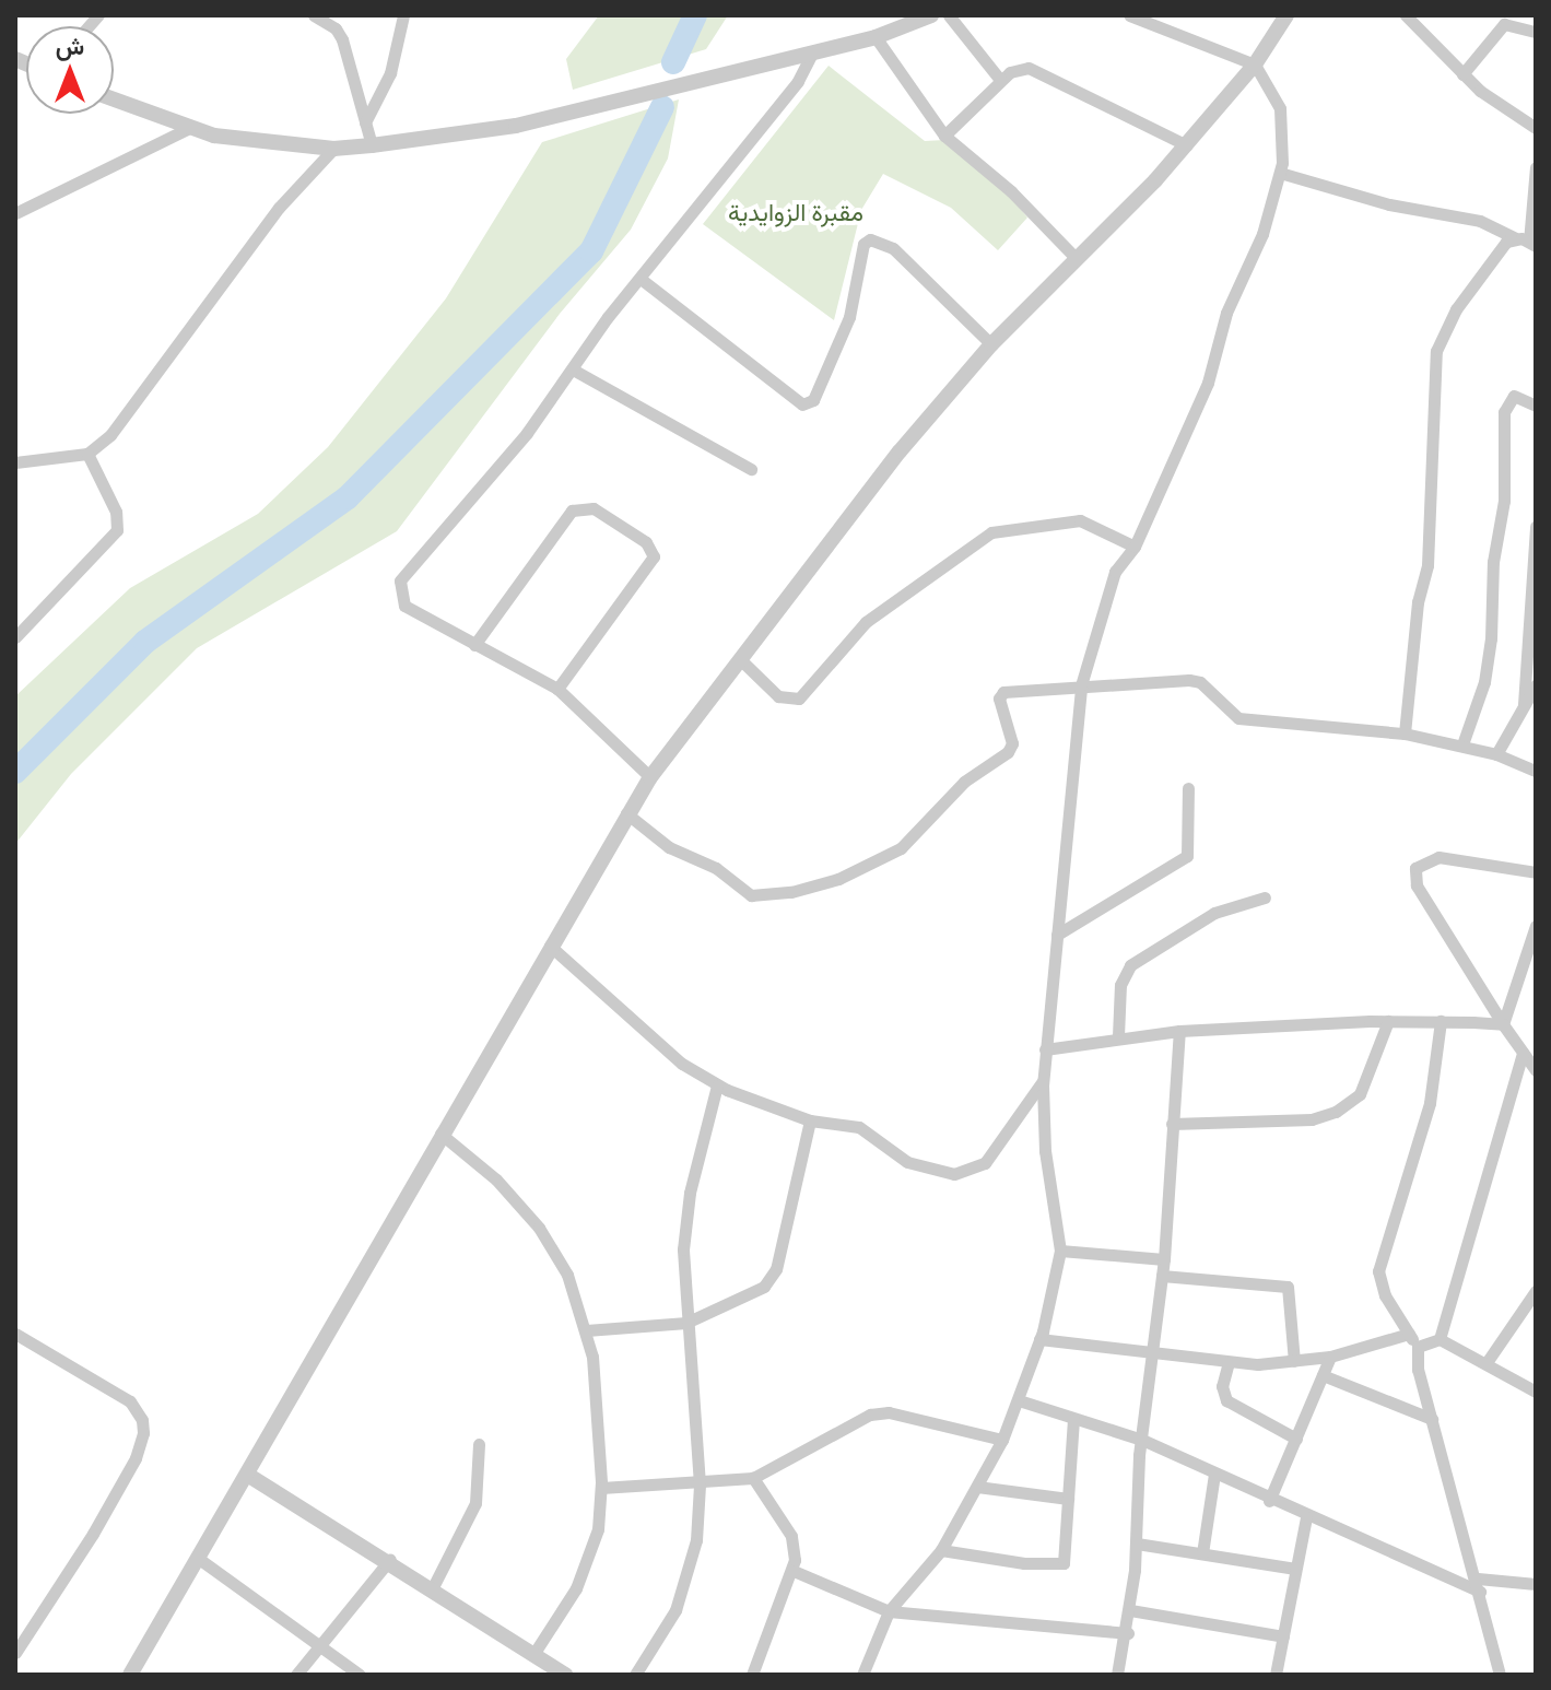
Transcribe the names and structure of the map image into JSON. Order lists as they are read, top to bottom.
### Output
{
  "parks": ["مقبرة الزوايدية"],
  "north": "top"
}
